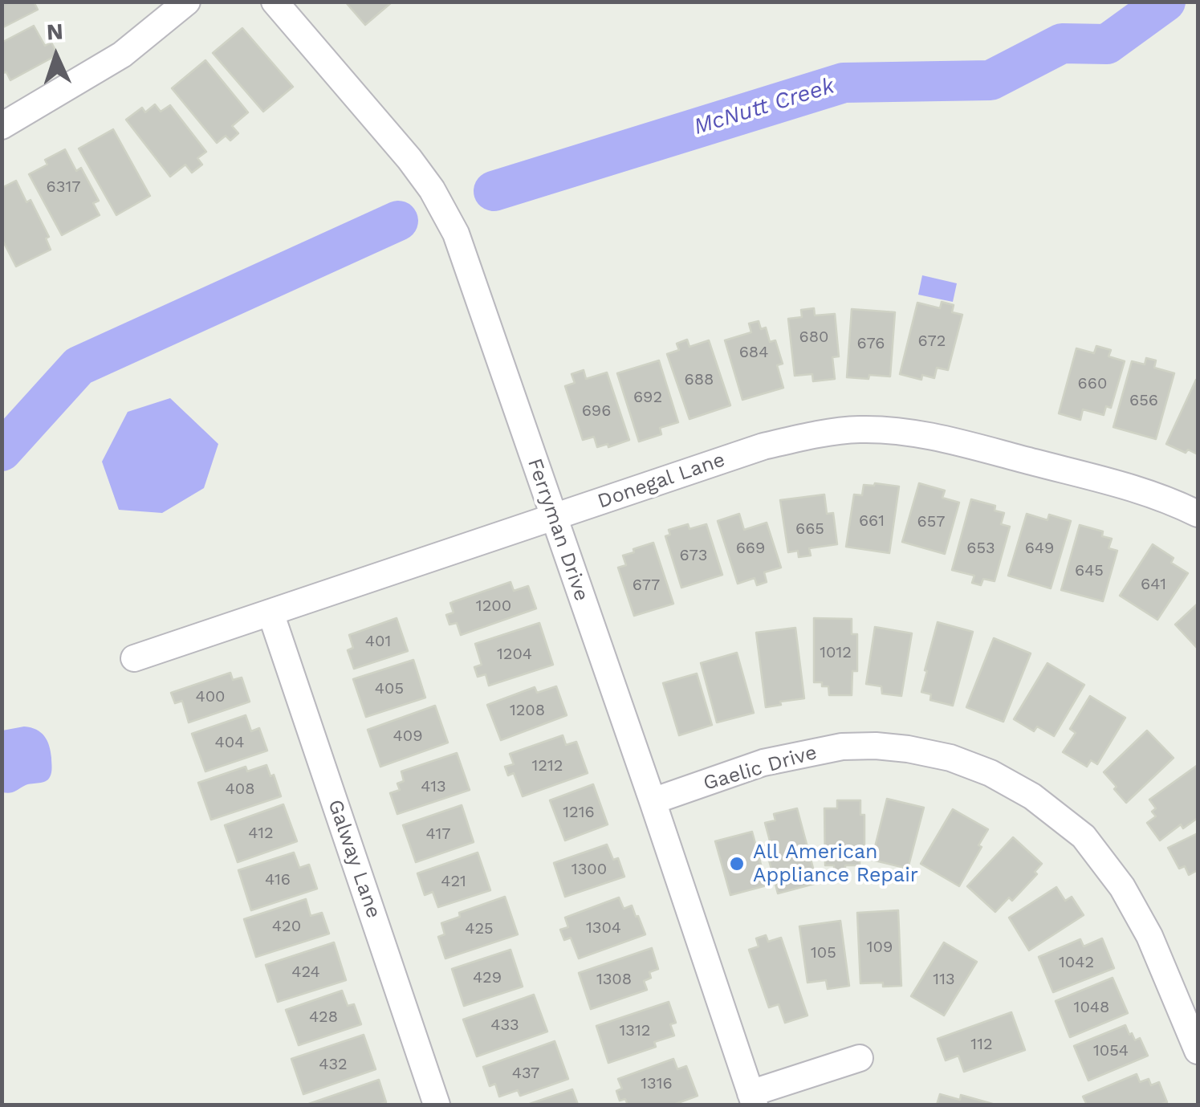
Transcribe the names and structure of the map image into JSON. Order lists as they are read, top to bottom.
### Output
{
  "streets": {
    "street": [
      "Donegal Lane",
      "Ferryman Drive",
      "Gaelic Drive",
      "Galway Lane"
    ]
  },
  "crossings": [
    ["Donegal Lane", "Ferryman Drive"],
    ["Donegal Lane", "Galway Lane"],
    ["Ferryman Drive", "Gaelic Drive"]
  ],
  "water": ["McNutt Creek"],
  "places": ["All American Appliance Repair"],
  "house_numbers": [
    "6317",
    "680",
    "672",
    "676",
    "684",
    "688",
    "660",
    "692",
    "656",
    "696",
    "661",
    "657",
    "665",
    "669",
    "653",
    "649",
    "673",
    "645",
    "641",
    "677",
    "1200",
    "401",
    "1012",
    "1204",
    "405",
    "400",
    "1208",
    "409",
    "404",
    "1212",
    "413",
    "408",
    "1216",
    "412",
    "417",
    "1300",
    "416",
    "421",
    "420",
    "1304",
    "425",
    "109",
    "105",
    "1042",
    "424",
    "429",
    "1308",
    "113",
    "1048",
    "428",
    "433",
    "1312",
    "112",
    "1054",
    "432",
    "437",
    "1316"
  ],
  "north": "top"
}
